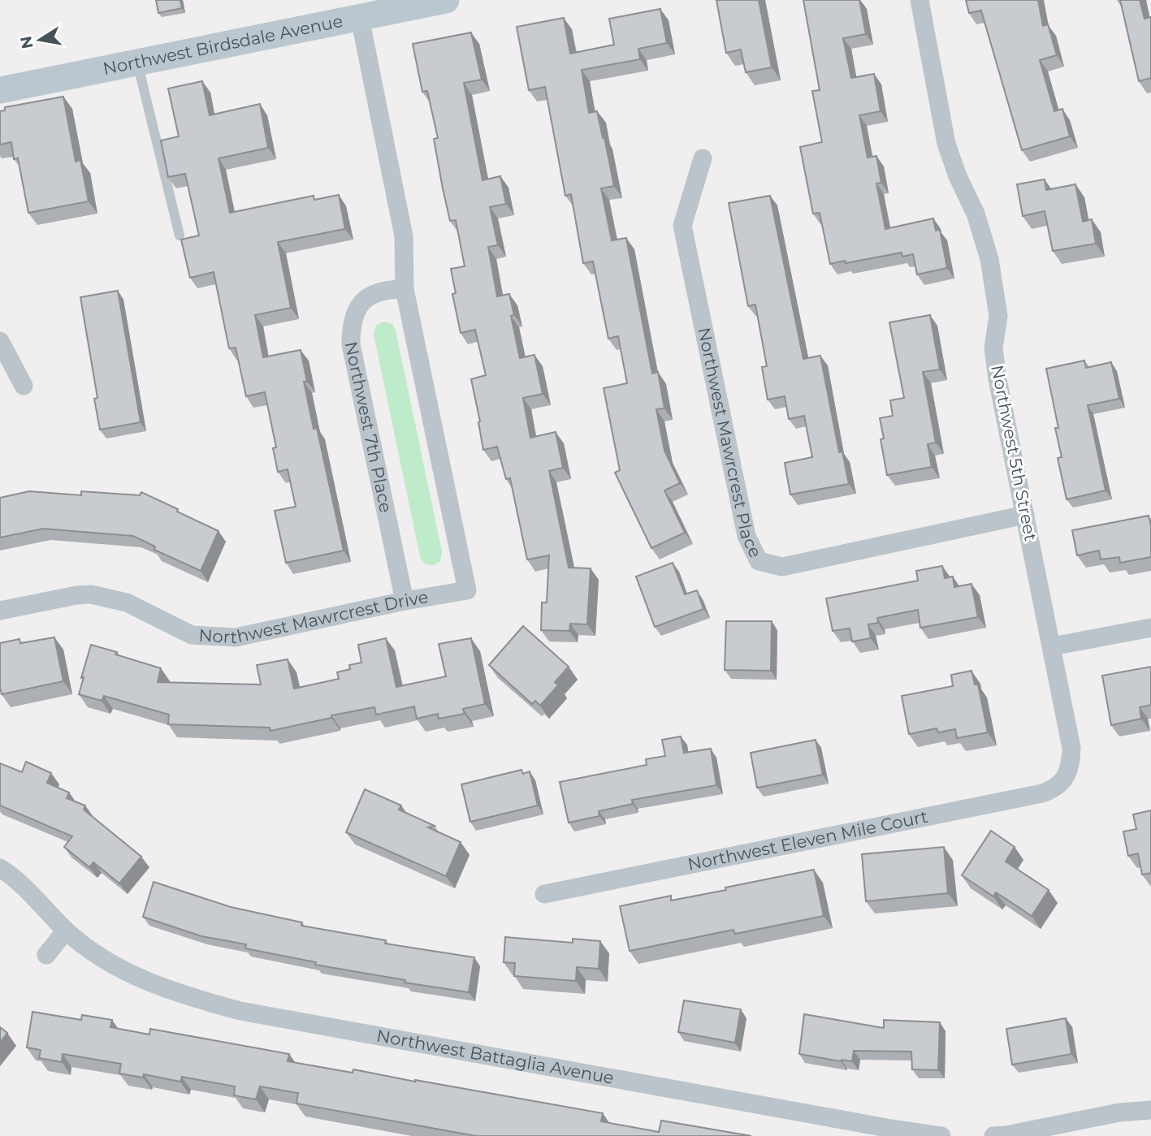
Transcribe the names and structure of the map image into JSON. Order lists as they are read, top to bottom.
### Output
{
  "streets": {
    "main road": ["Northwest Birdsdale Avenue"],
    "street": [
      "Northwest 7th Place",
      "Northwest Mawrcrest Place",
      "Northwest 5th Street",
      "Northwest Mawrcrest Drive",
      "Northwest Eleven Mile Court",
      "Northwest Battaglia Avenue"
    ]
  },
  "crossings": [
    ["Northwest 7th Place", "Northwest Mawrcrest Drive"],
    ["Northwest Mawrcrest Place", "Northwest 5th Street"],
    ["Northwest 5th Street", "Northwest Eleven Mile Court"]
  ],
  "north": "left"
}
